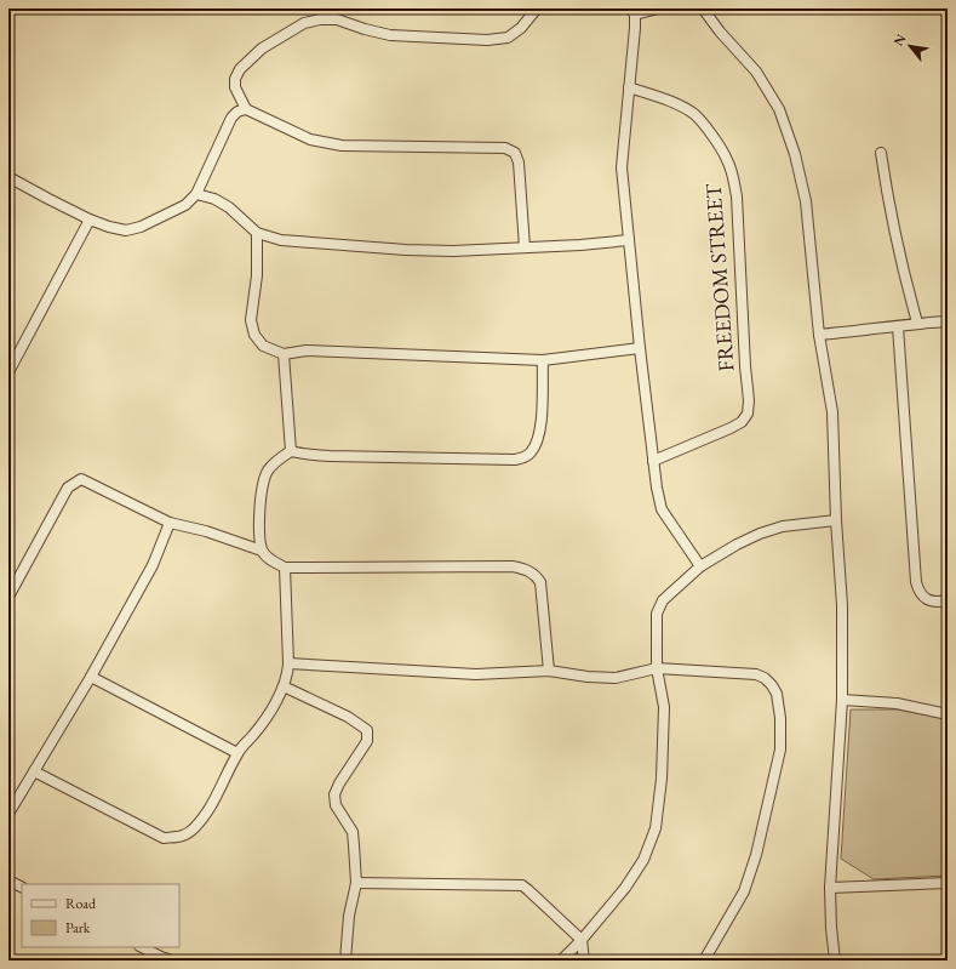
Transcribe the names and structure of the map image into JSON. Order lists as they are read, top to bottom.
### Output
{
  "streets": {
    "street": ["FREEDOM STREET"]
  },
  "legend": ["Road", "Park"],
  "north": "top left"
}
